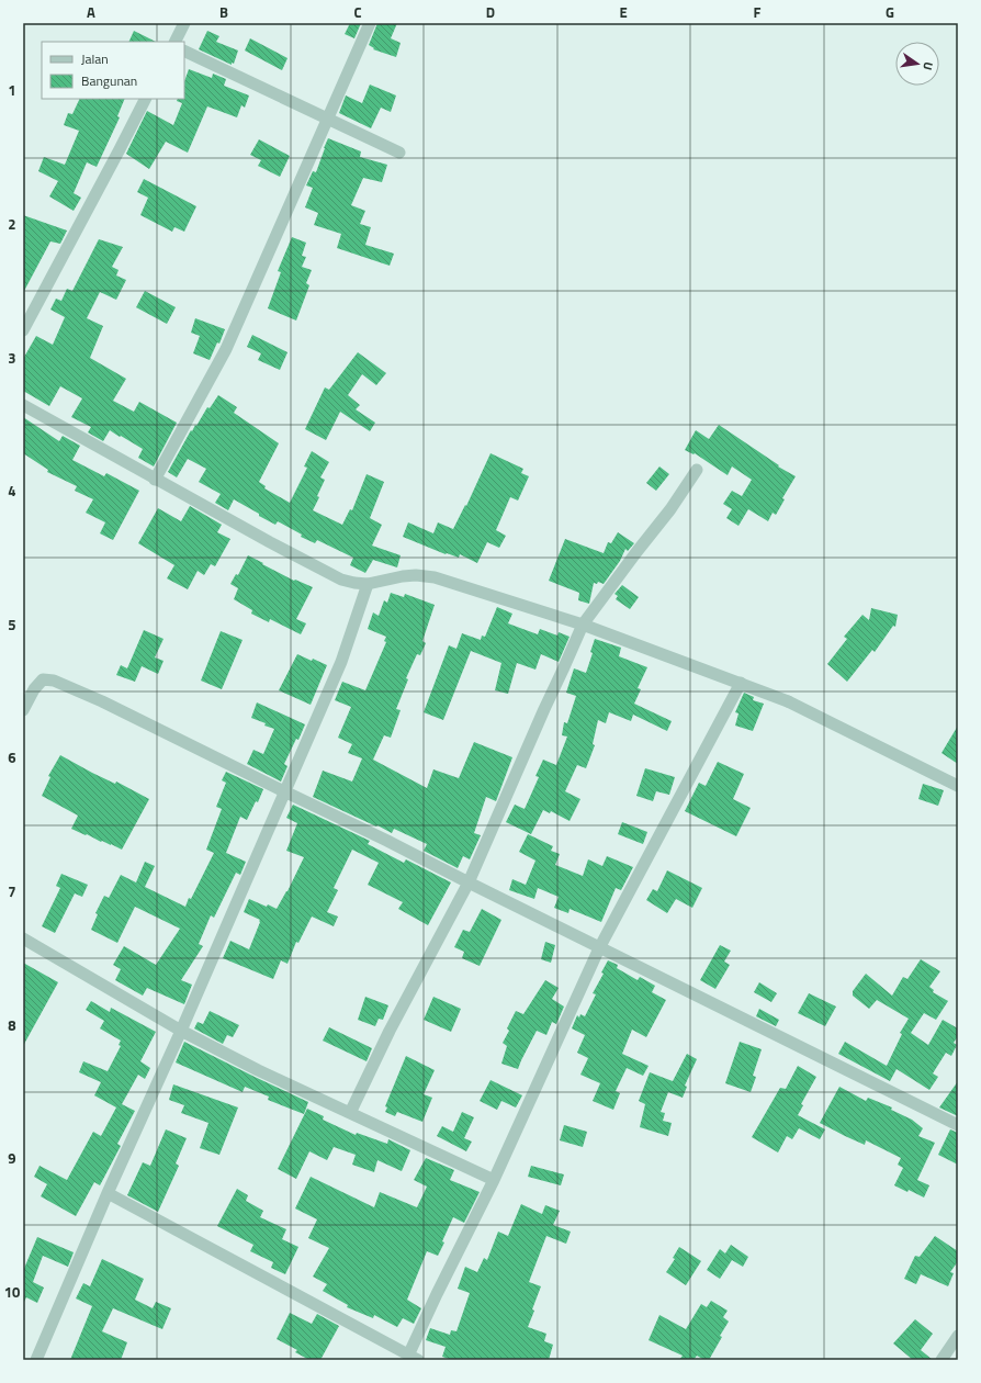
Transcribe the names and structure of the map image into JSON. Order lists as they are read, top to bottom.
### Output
{
  "legend": ["Jalan", "Bangunan"],
  "north": "right",
  "grid": {
    "columns": [
      "A",
      "B",
      "C",
      "D",
      "E",
      "F",
      "G"
    ],
    "rows": [
      "1",
      "2",
      "3",
      "4",
      "5",
      "6",
      "7",
      "8",
      "9",
      "10"
    ]
  }
}
